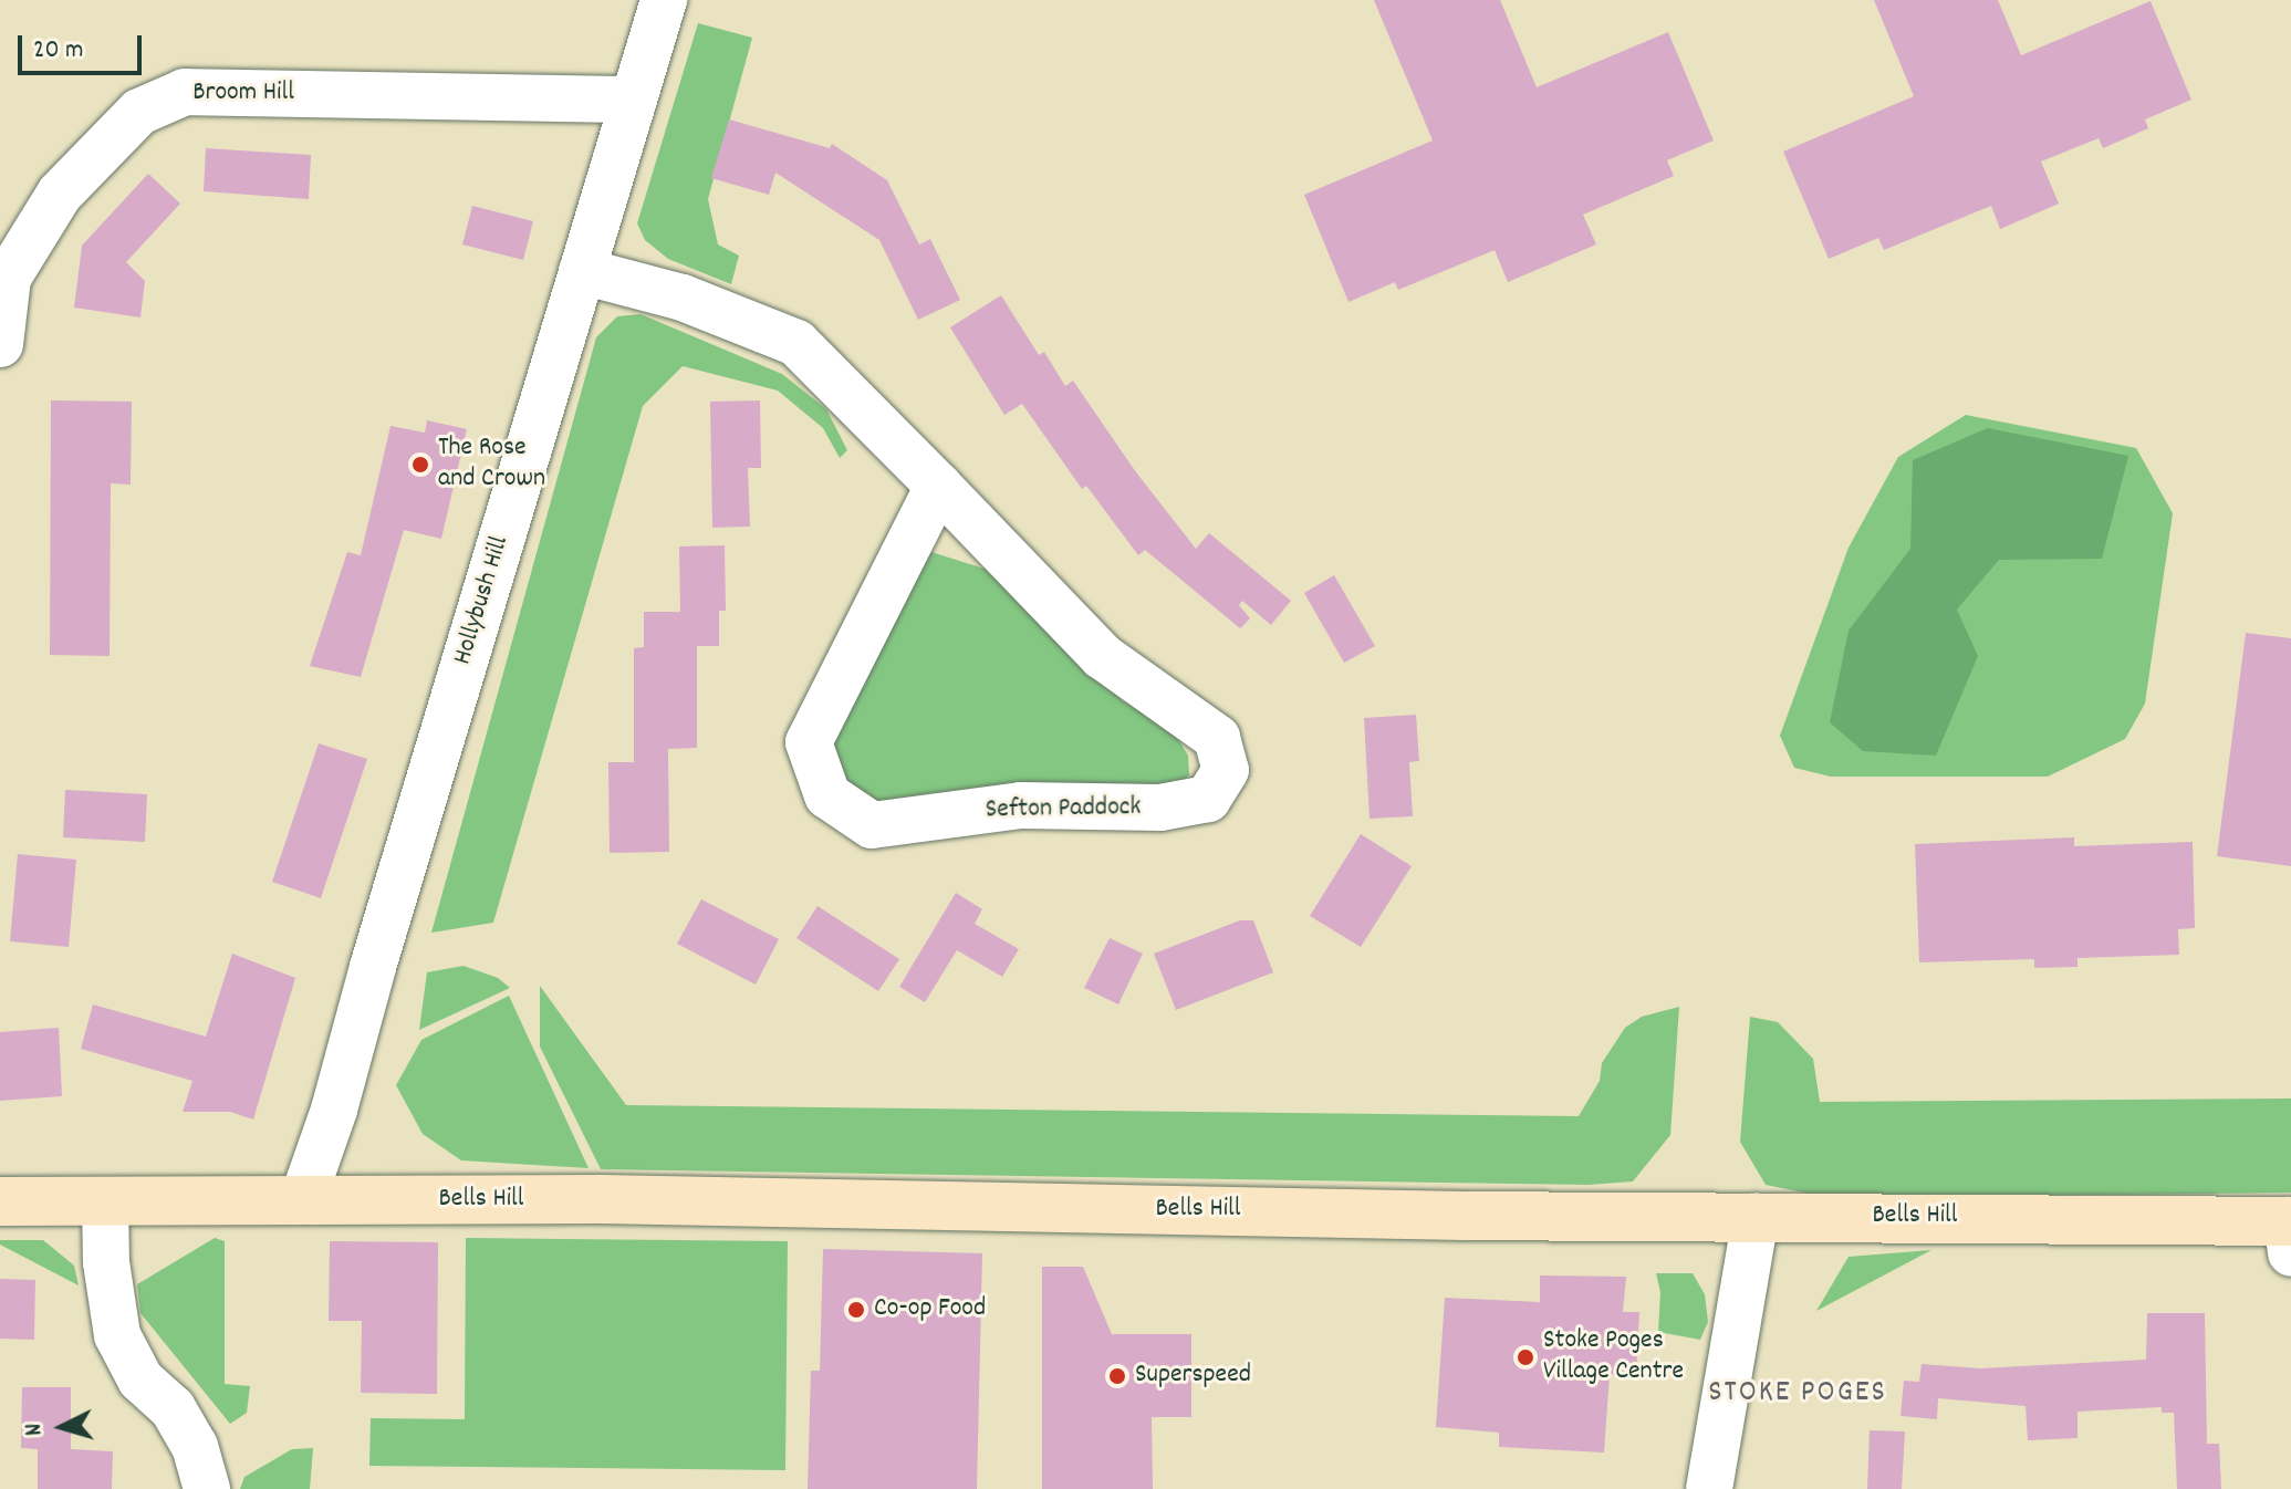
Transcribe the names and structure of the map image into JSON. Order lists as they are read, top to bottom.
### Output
{
  "streets": {
    "main road": ["Bells Hill"],
    "street": ["Broom Hill", "Hollybush Hill", "Sefton Paddock"]
  },
  "crossings": [
    ["Broom Hill", "Hollybush Hill"],
    ["Hollybush Hill", "Sefton Paddock"],
    ["Hollybush Hill", "Bells Hill"]
  ],
  "districts": ["STOKE POGES"],
  "places": [
    "The Rose and Crown",
    "Co-op Food",
    "Stoke Poges Village Centre",
    "Superspeed"
  ],
  "scale_bar": "20 m",
  "north": "left"
}
